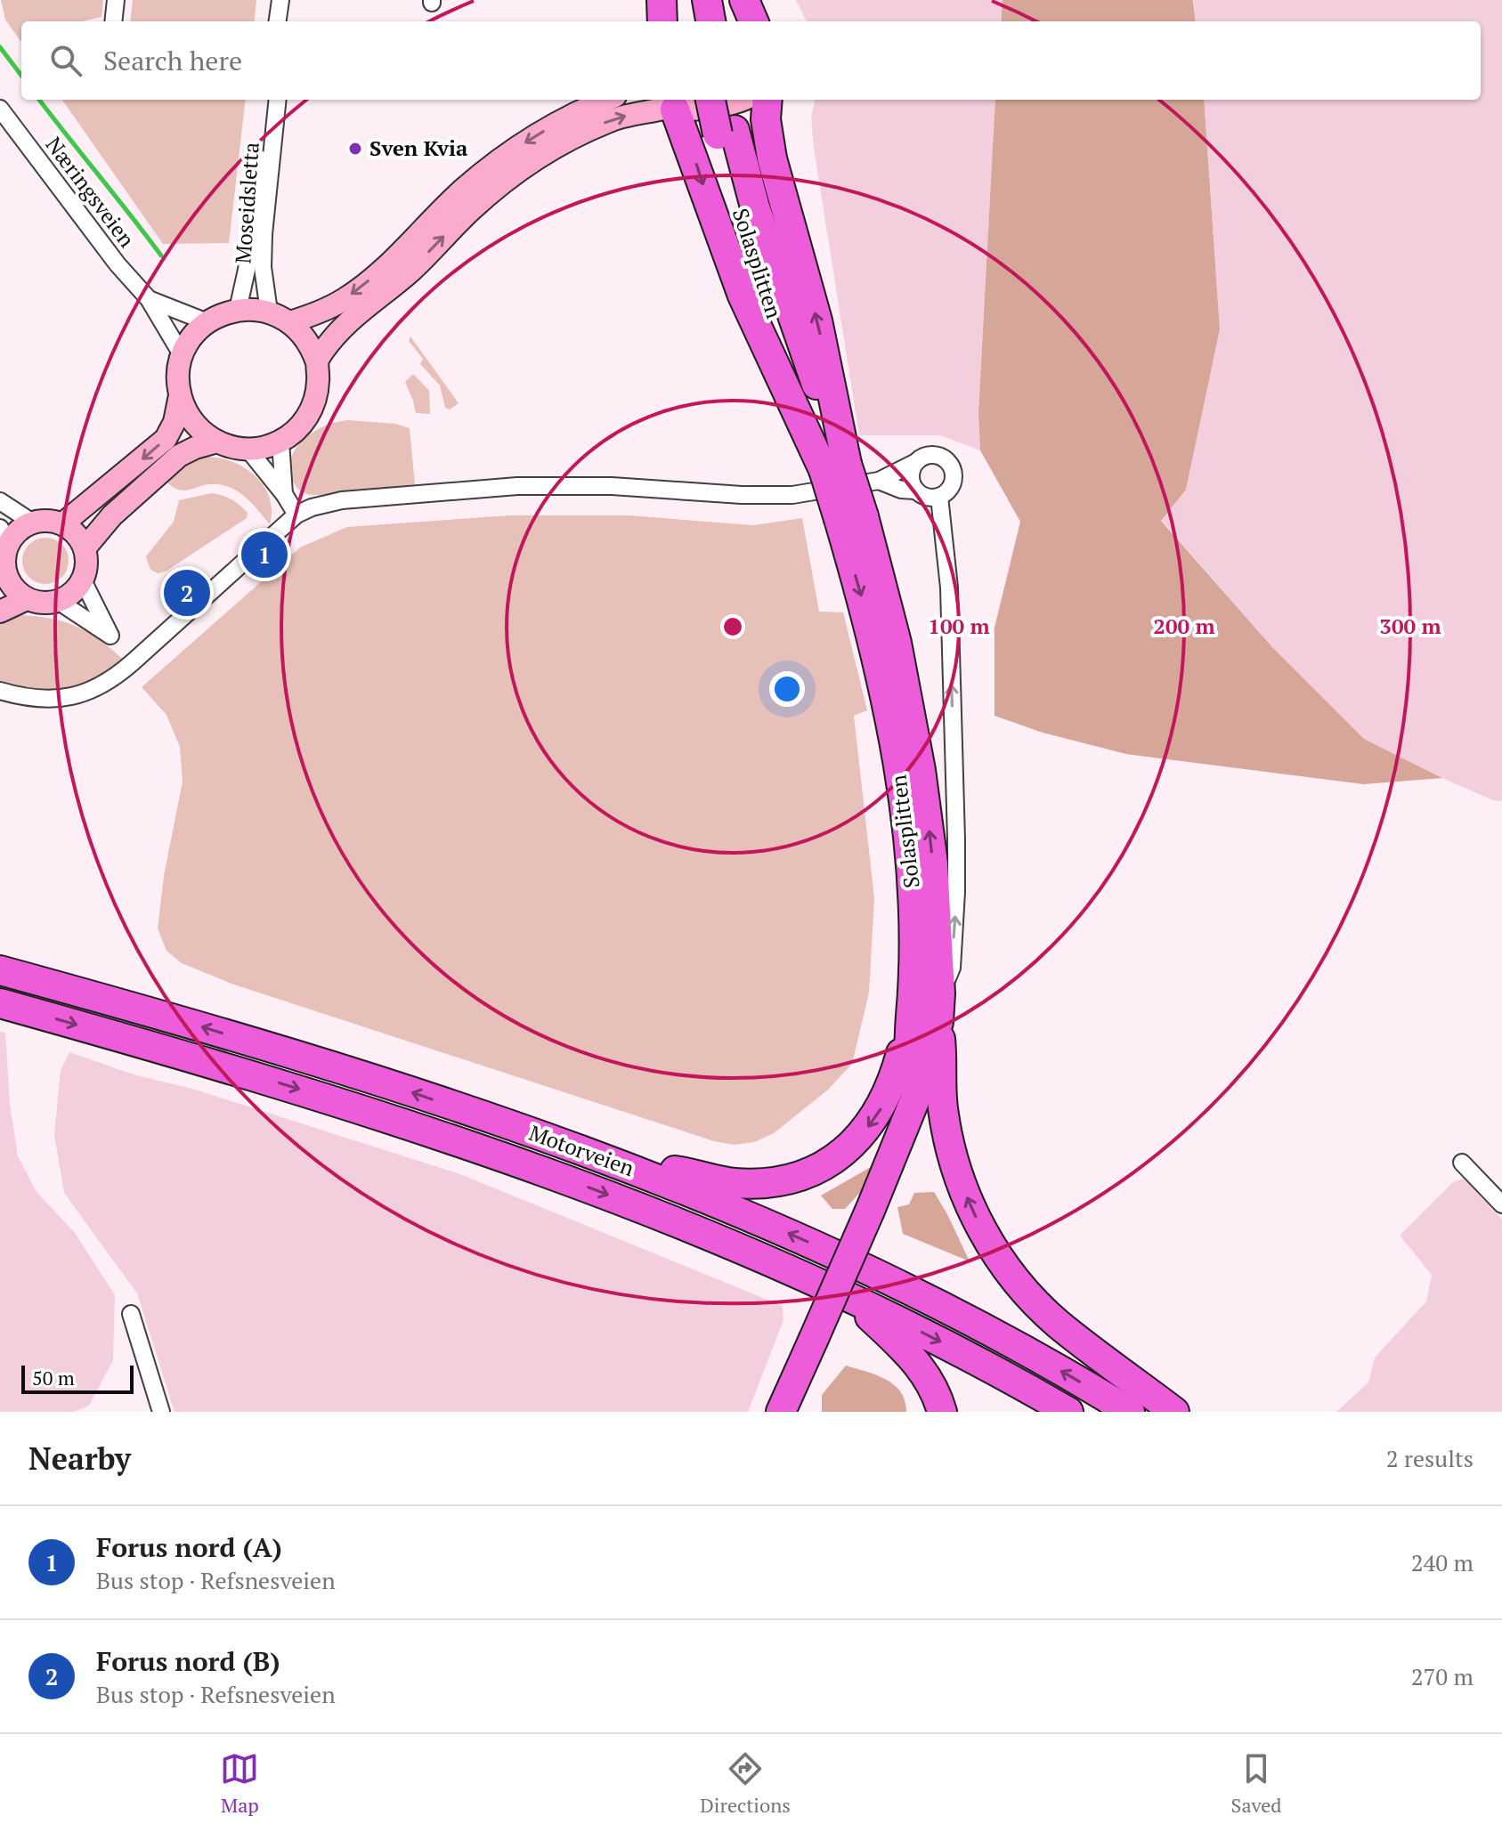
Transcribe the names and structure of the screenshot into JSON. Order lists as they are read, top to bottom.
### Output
{
  "streets": {
    "highway": ["Solasplitten", "Motorveien"],
    "street": ["Næringsveien", "Moseidsletta"]
  },
  "crossings": [
    ["Næringsveien", "Moseidsletta"]
  ],
  "places": ["Sven Kvia"],
  "scale_bar": "50 m",
  "page": {
    "search": "Search here",
    "pins": ["1", "2"],
    "scale": "50 m",
    "heading": ["Nearby", "2 results"],
    "list": [
      {
        "mark": "1",
        "name": "Forus nord (A)",
        "note": "Bus stop · Refsnesveien",
        "value": "240 m"
      },
      {
        "mark": "2",
        "name": "Forus nord (B)",
        "note": "Bus stop · Refsnesveien",
        "value": "270 m"
      }
    ],
    "nav": ["Map", "Directions", "Saved"]
  },
  "rings": ["100 m", "200 m", "300 m"]
}
